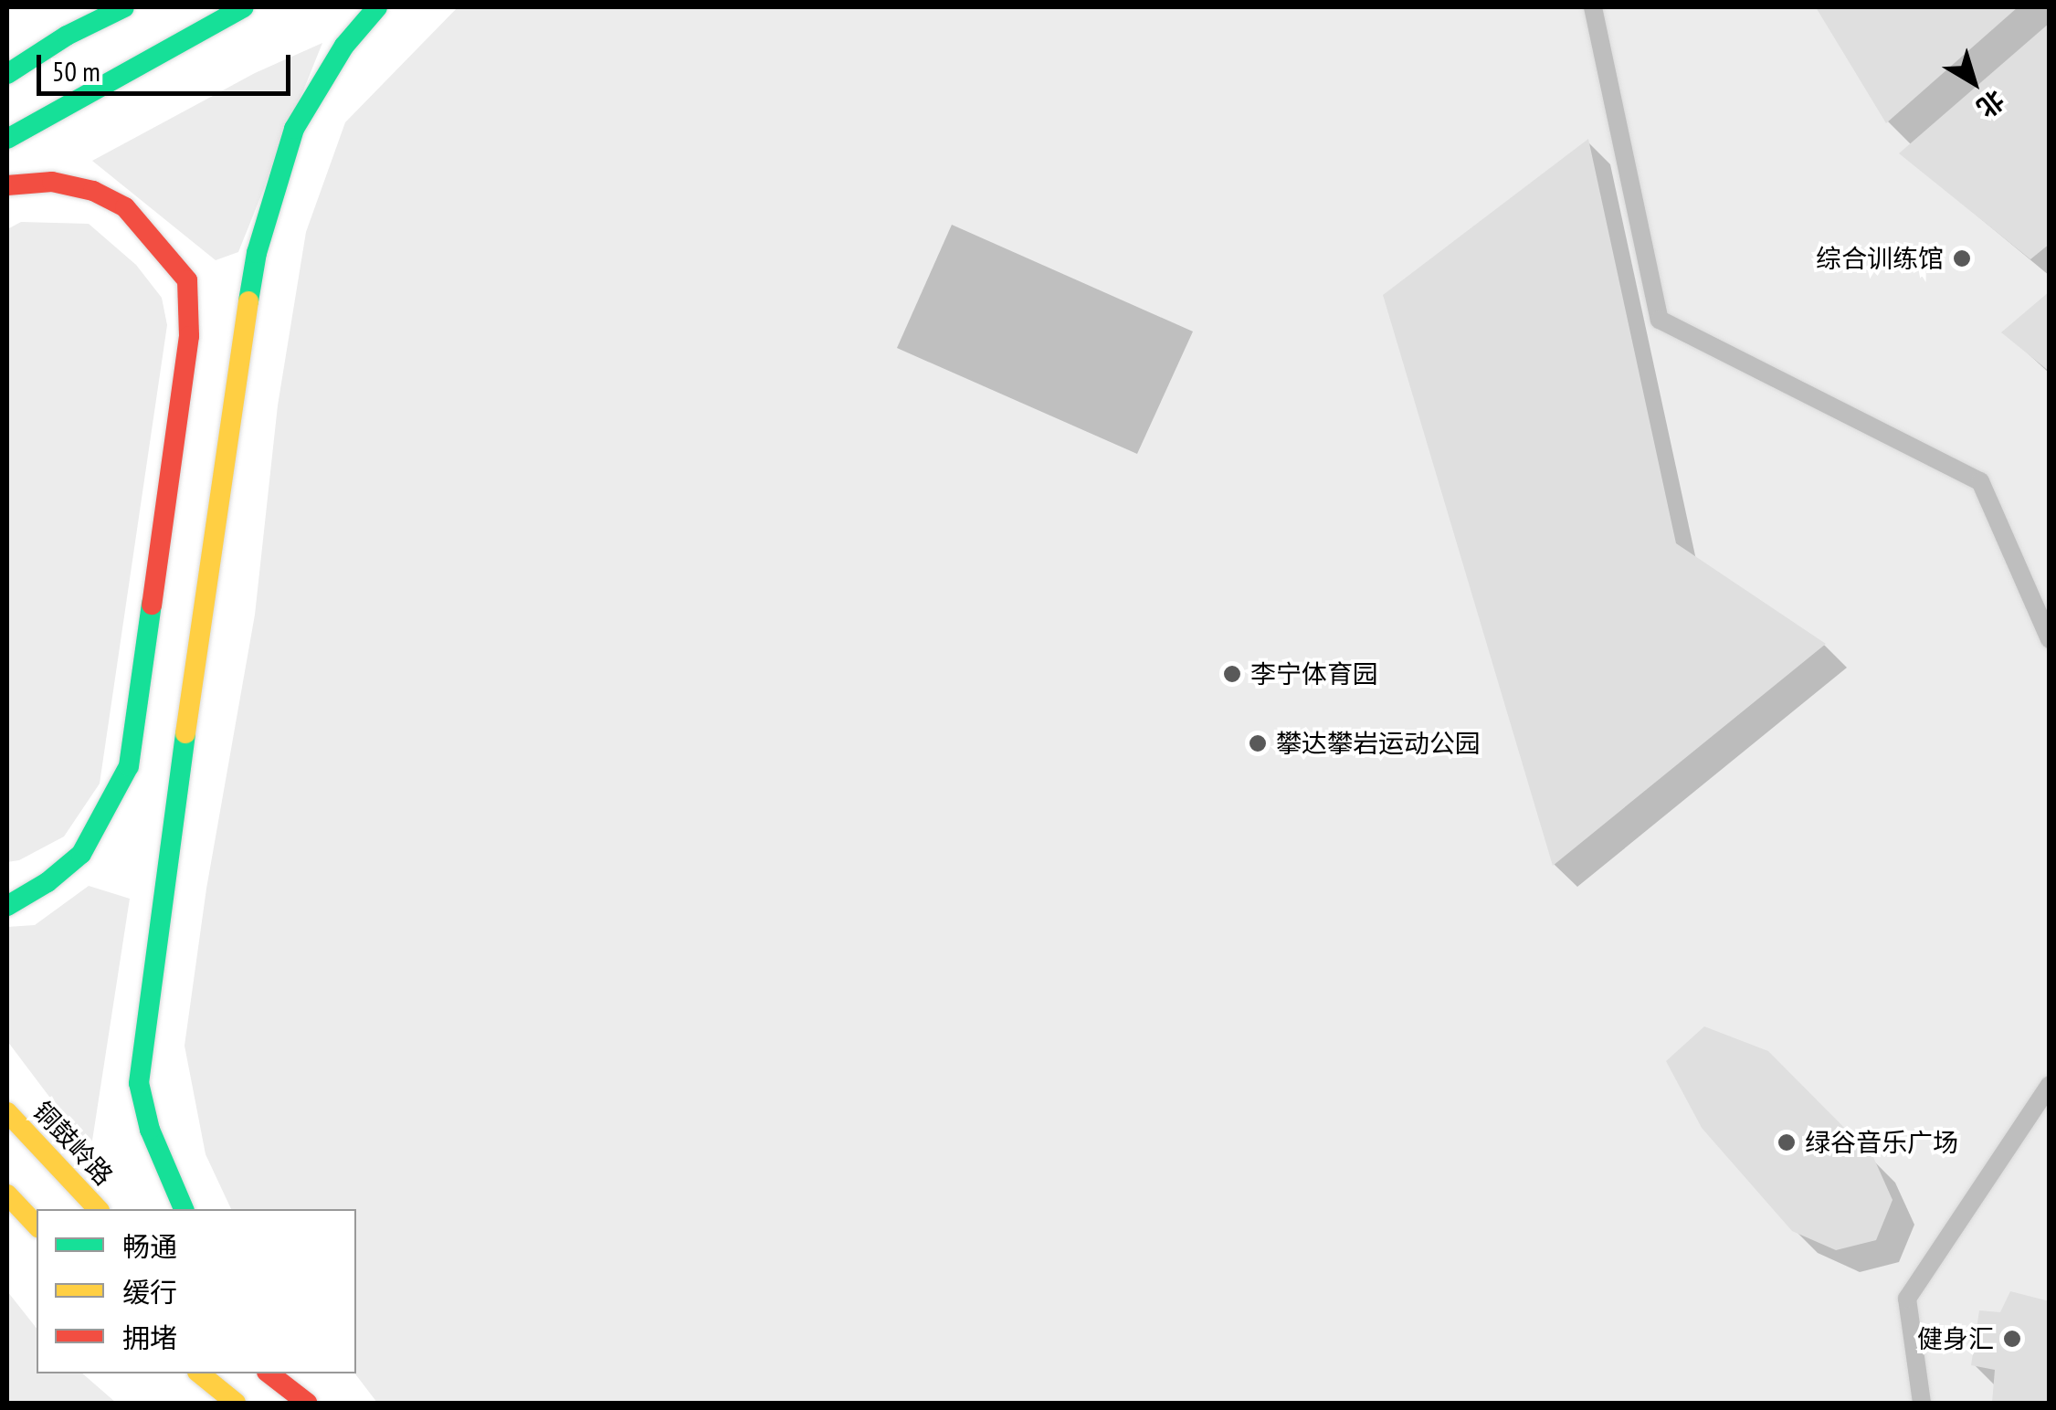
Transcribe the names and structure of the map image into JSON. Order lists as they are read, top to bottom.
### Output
{
  "streets": {
    "main road": ["铜鼓岭路"]
  },
  "places": [
    "综合训练馆",
    "李宁体育园",
    "攀达攀岩运动公园",
    "绿谷音乐广场",
    "健身汇"
  ],
  "legend": ["畅通", "缓行", "拥堵"],
  "scale_bar": "50 m",
  "north": "bottom right"
}
